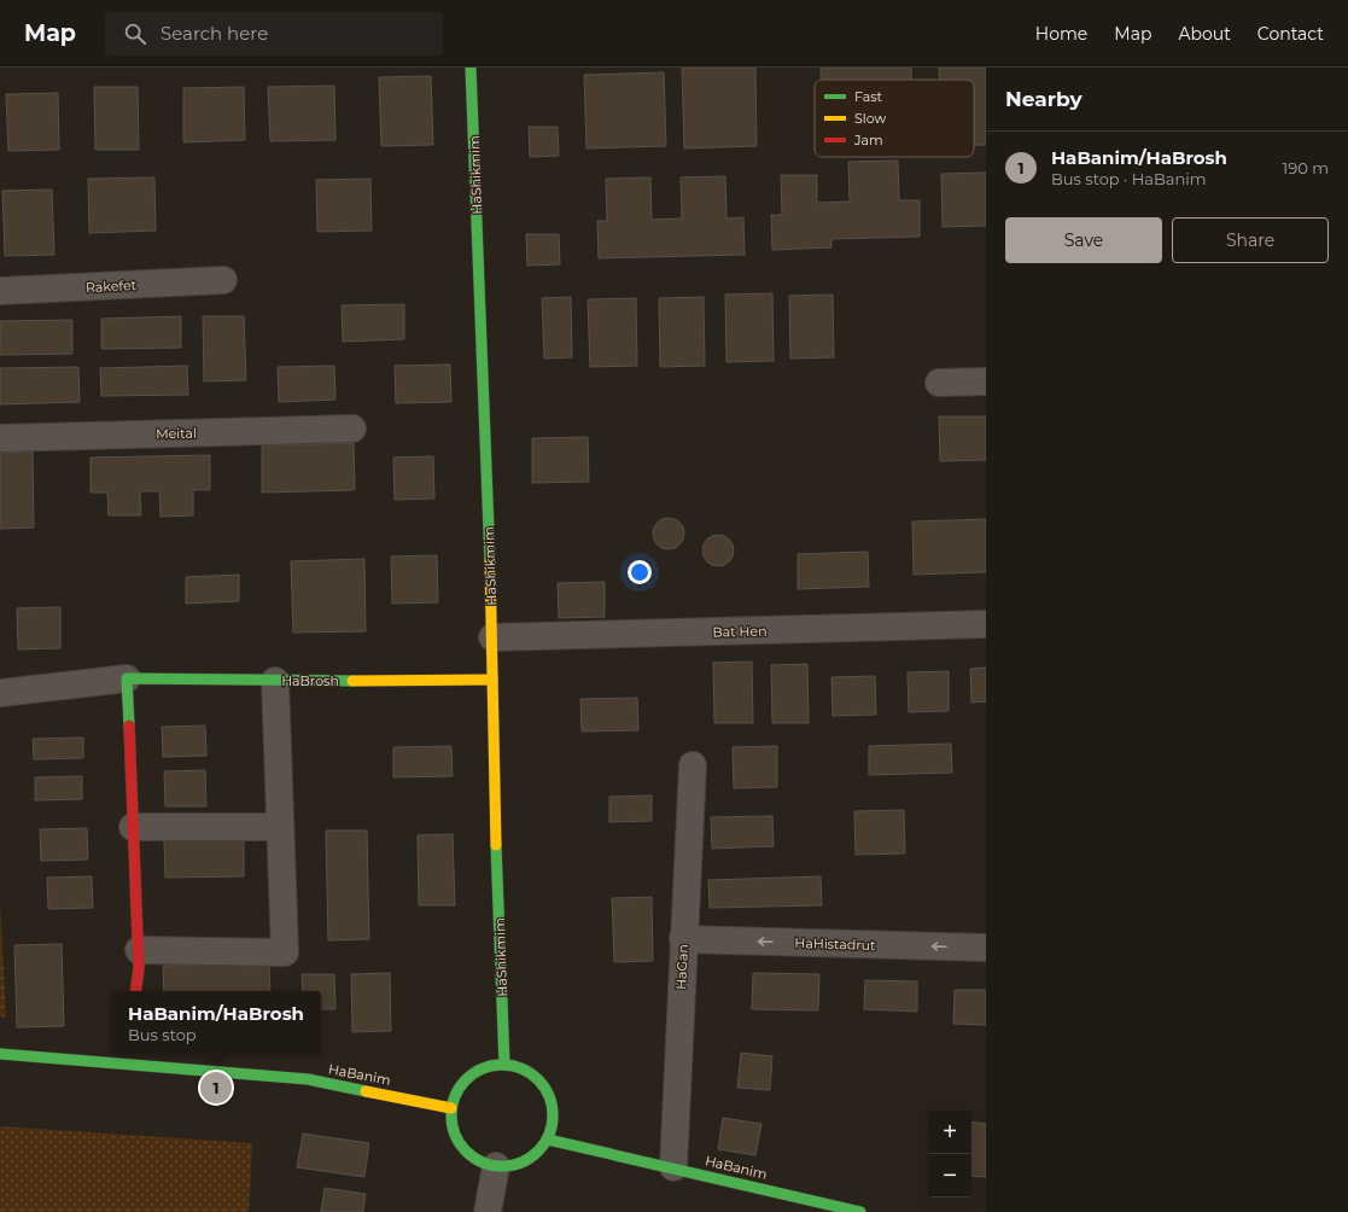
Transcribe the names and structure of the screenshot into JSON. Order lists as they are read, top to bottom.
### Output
{
  "streets": {
    "street": [
      "HaShikmim",
      "Rakefet",
      "Meital",
      "Bat Hen",
      "HaBrosh",
      "HaHistadrut",
      "HaGan",
      "HaBanim"
    ]
  },
  "crossings": [
    ["HaShikmim", "Bat Hen"],
    ["HaShikmim", "HaBrosh"],
    ["HaShikmim", "HaBanim"],
    ["HaHistadrut", "HaGan"],
    ["HaGan", "HaBanim"]
  ],
  "one_way": ["HaHistadrut"],
  "legend": ["Fast", "Slow", "Jam"],
  "page": {
    "header": "Map",
    "search": "Search here",
    "nav": [
      "Home",
      "Map",
      "About",
      "Contact"
    ],
    "heading": "Nearby",
    "list": [
      {
        "mark": "1",
        "name": "HaBanim/HaBrosh",
        "note": "Bus stop · HaBanim",
        "value": "190 m"
      }
    ],
    "buttons": ["Save", "Share"],
    "popup": ["HaBanim/HaBrosh", "Bus stop"],
    "pins": "1",
    "map_buttons": ["+", "−"]
  }
}
